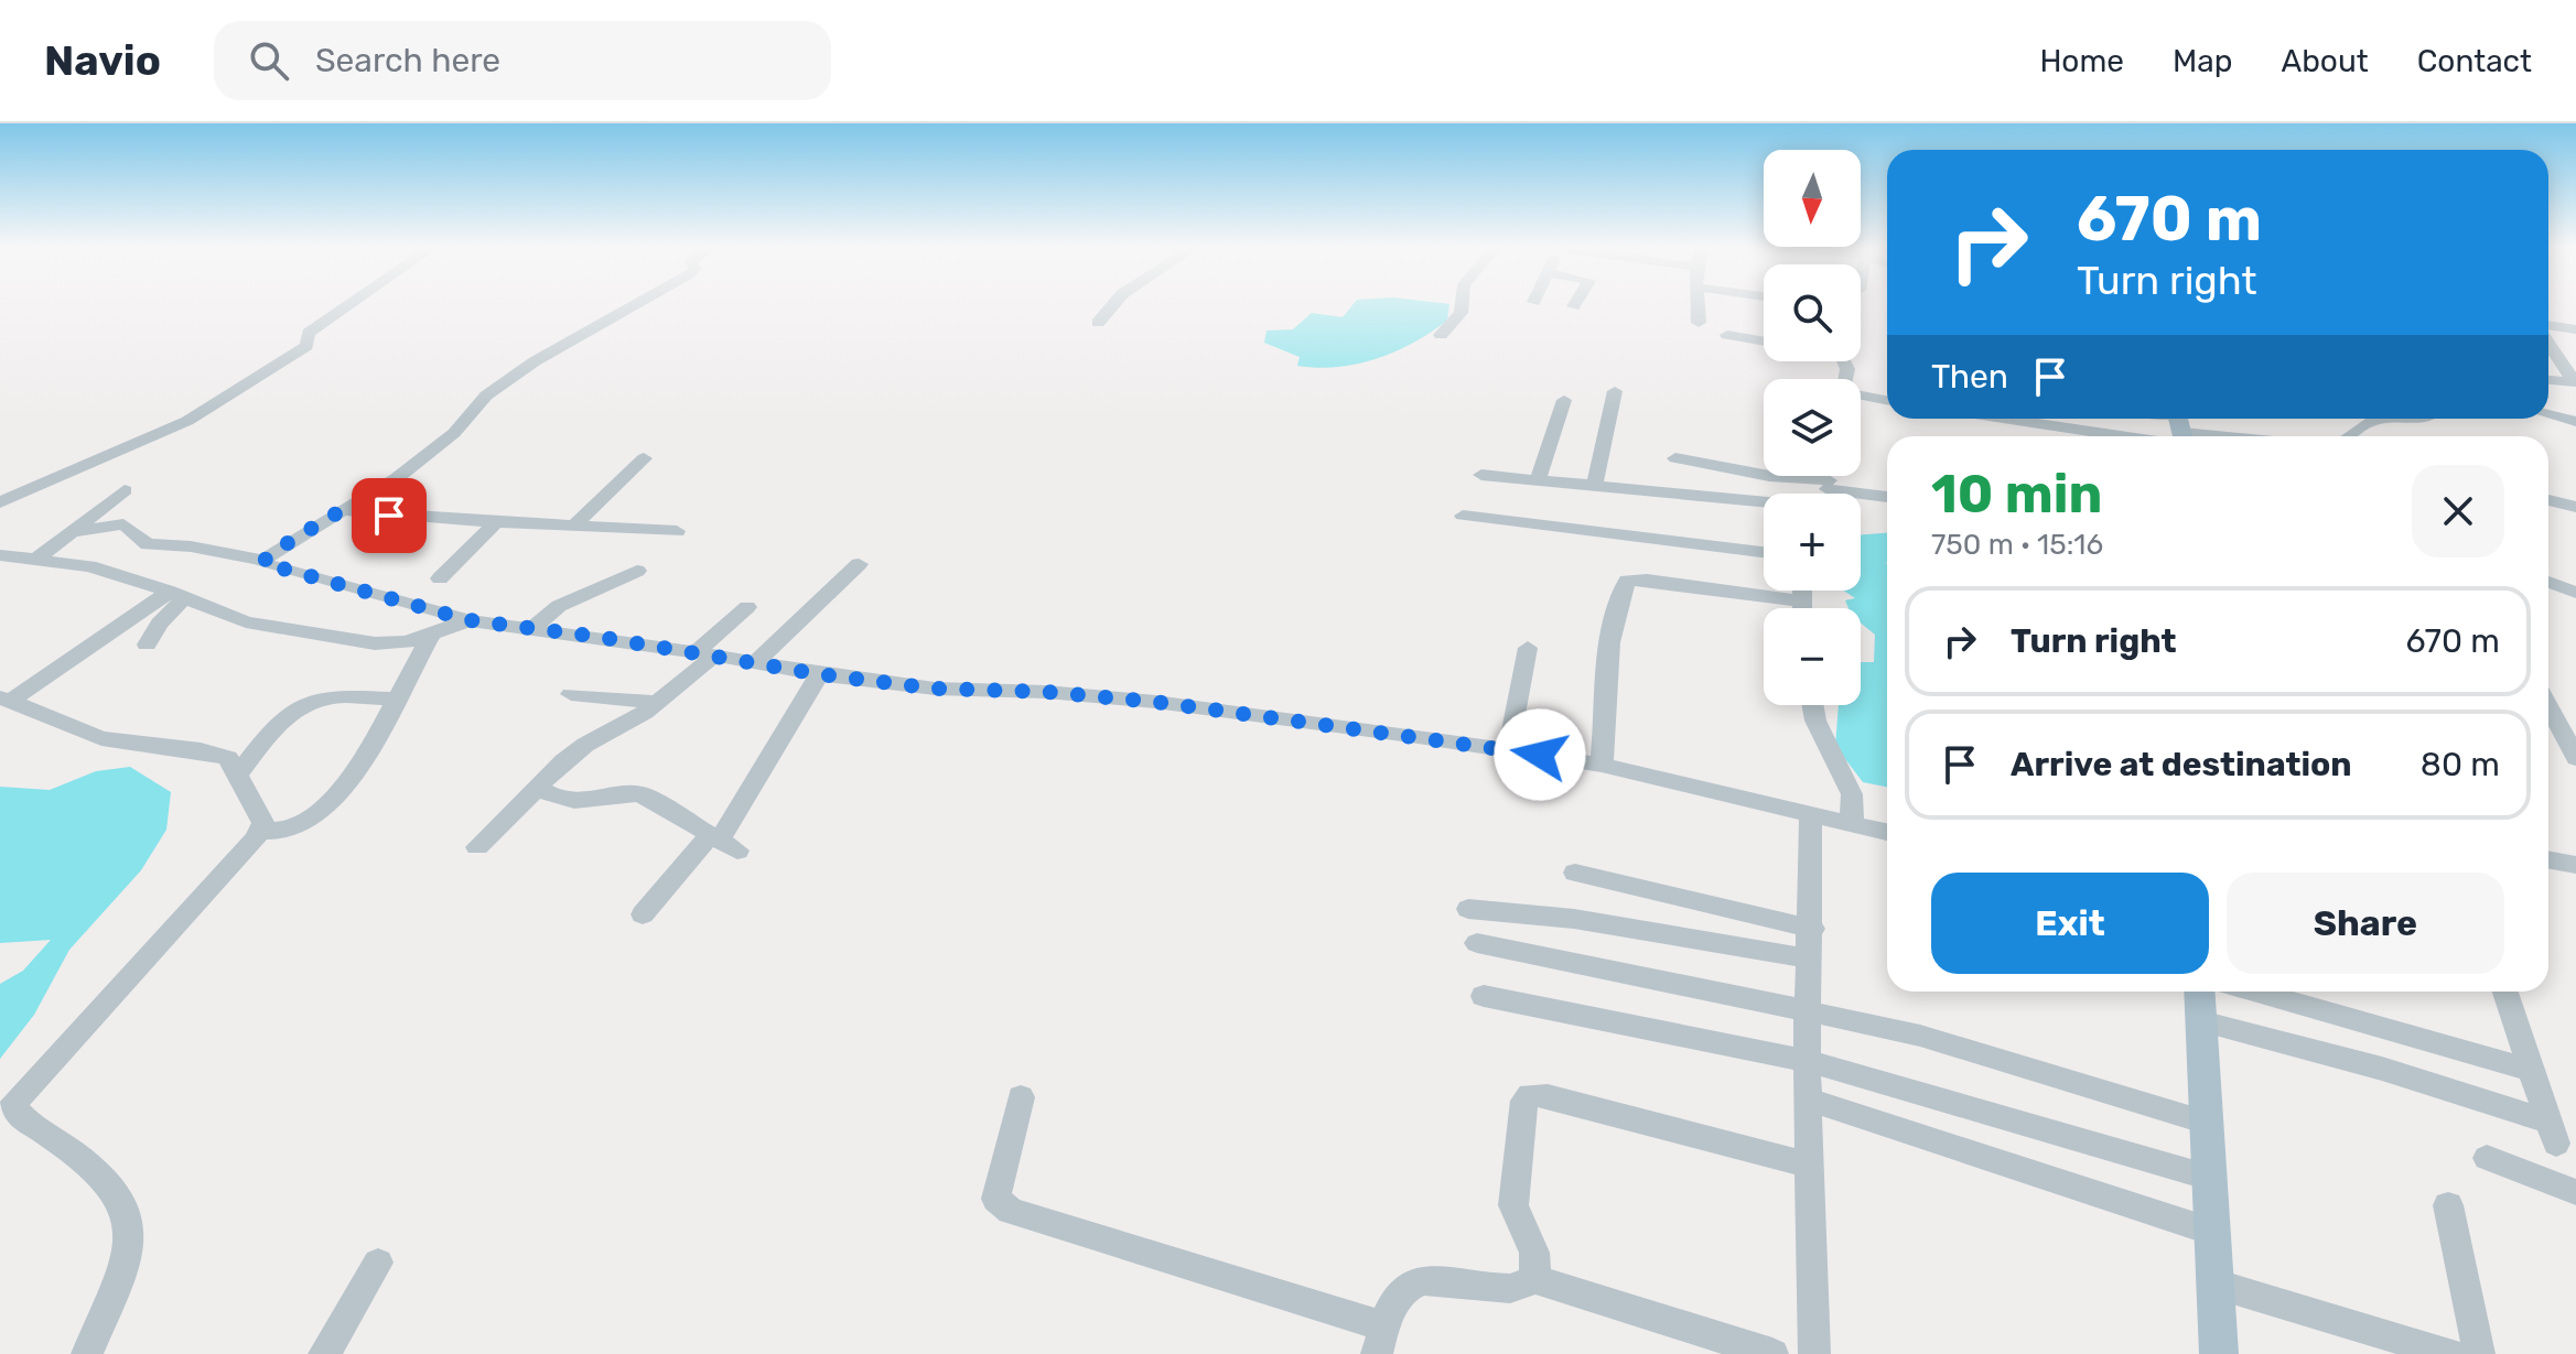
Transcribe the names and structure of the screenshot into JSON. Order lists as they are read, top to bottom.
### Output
{
  "north": "bottom",
  "page": {
    "header": "Navio",
    "search": "Search here",
    "nav": [
      "Home",
      "Map",
      "About",
      "Contact"
    ],
    "map_buttons": ["+", "−"],
    "turn": ["670 m", "Turn right"],
    "then": "Then",
    "heading": ["10 min", "750 m · 15:16"],
    "list": [
      {
        "name": "Turn right",
        "value": "670 m"
      },
      {
        "name": "Arrive at destination",
        "value": "80 m"
      }
    ],
    "buttons": ["Exit", "Share"]
  }
}
